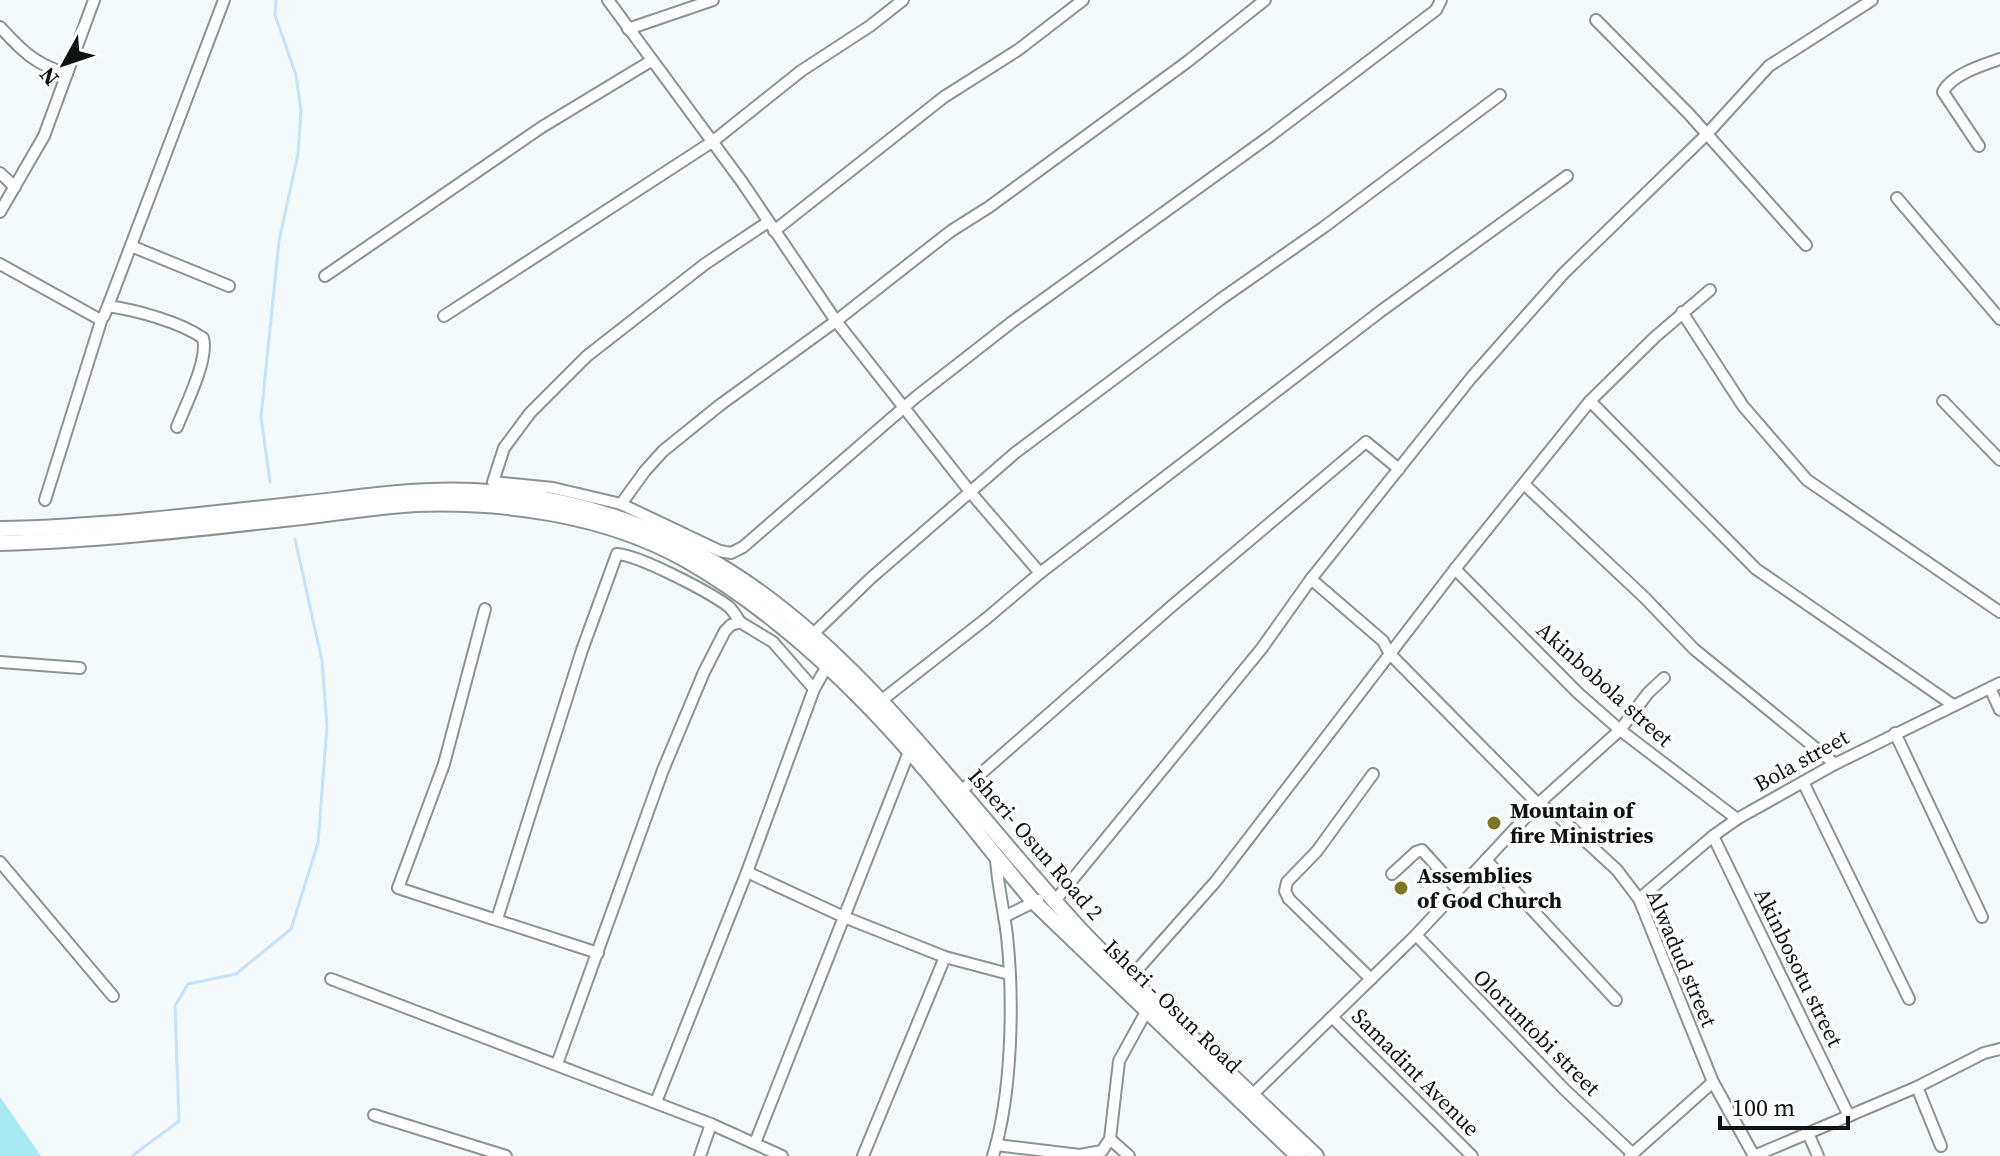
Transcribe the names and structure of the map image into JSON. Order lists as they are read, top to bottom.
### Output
{
  "streets": {
    "main road": ["Isheri- Osun Road 2", "Isheri - Osun Road"],
    "street": [
      "Akinbobola street",
      "Bola street",
      "Alwadud street",
      "Akinbosotu street",
      "Oloruntobi street",
      "Samadint Avenue"
    ]
  },
  "crossings": [
    ["Akinbobola street", "Bola street"],
    ["Bola street", "Alwadud street"],
    ["Bola street", "Akinbosotu street"],
    ["Isheri- Osun Road 2", "Isheri - Osun Road"]
  ],
  "places": ["Mountain of fire Ministries", "Assemblies of God Church"],
  "scale_bar": "100 m",
  "north": "bottom left"
}
